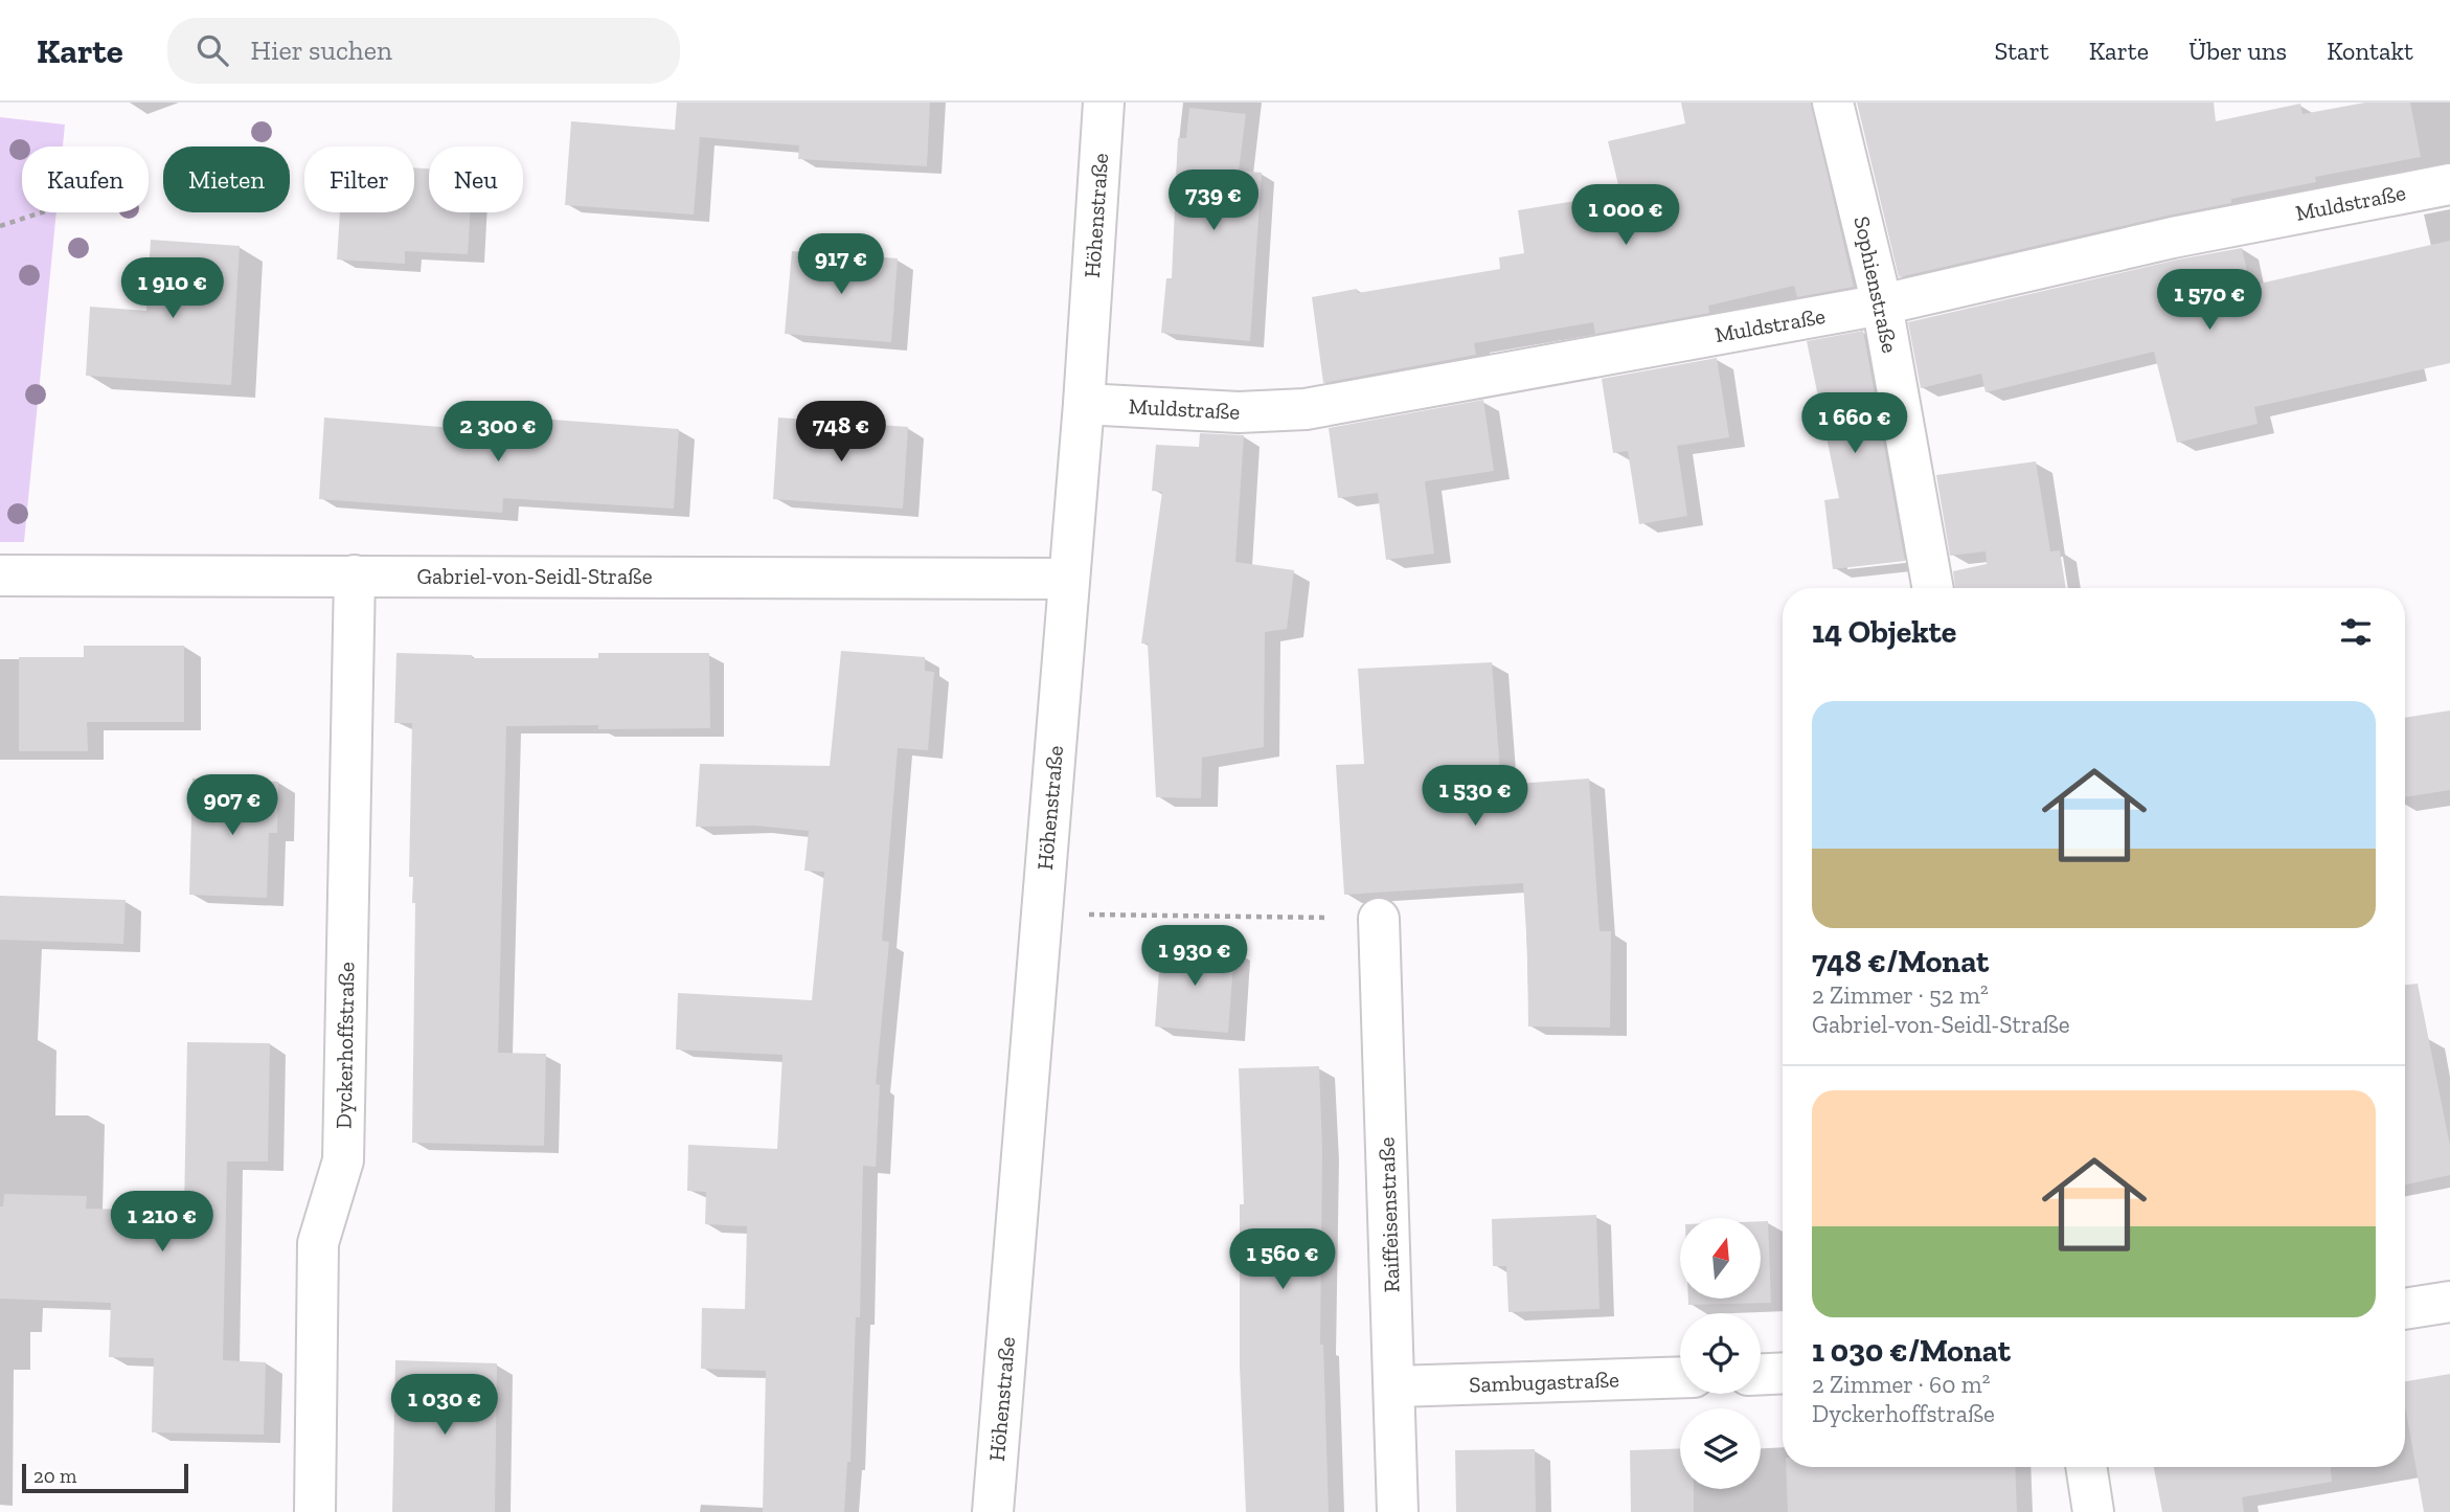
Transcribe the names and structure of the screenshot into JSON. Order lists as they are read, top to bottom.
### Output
{
  "streets": {
    "street": [
      "Muldstraße",
      "Höhenstraße",
      "Sophienstraße",
      "Gabriel-von-Seidl-Straße",
      "Dyckerhoffstraße",
      "Raiffeisenstraße",
      "Sambugastraße"
    ]
  },
  "crossings": [
    ["Muldstraße", "Höhenstraße"],
    ["Muldstraße", "Sophienstraße"],
    ["Höhenstraße", "Gabriel-von-Seidl-Straße"],
    ["Gabriel-von-Seidl-Straße", "Dyckerhoffstraße"],
    ["Raiffeisenstraße", "Sambugastraße"]
  ],
  "scale_bar": "20 m",
  "north": "top",
  "page": {
    "header": "Karte",
    "search": "Hier suchen",
    "nav": [
      "Start",
      "Karte",
      "Über uns",
      "Kontakt"
    ],
    "chip": [
      "Kaufen",
      "Mieten",
      "Filter",
      "Neu"
    ],
    "price": [
      "739 €",
      "1 000 €",
      "917 €",
      "1 910 €",
      "1 570 €",
      "1 660 €",
      "2 300 €",
      "748 €",
      "1 530 €",
      "907 €",
      "1 930 €",
      "1 210 €",
      "1 560 €",
      "1 030 €"
    ],
    "heading": "14 Objekte",
    "list": [
      {
        "name": "748 €/Monat",
        "note": "2 Zimmer · 52 m² · Gabriel-von-Seidl-Straße"
      },
      {
        "name": "1 030 €/Monat",
        "note": "2 Zimmer · 60 m² · Dyckerhoffstraße"
      }
    ],
    "scale": "20 m"
  }
}
